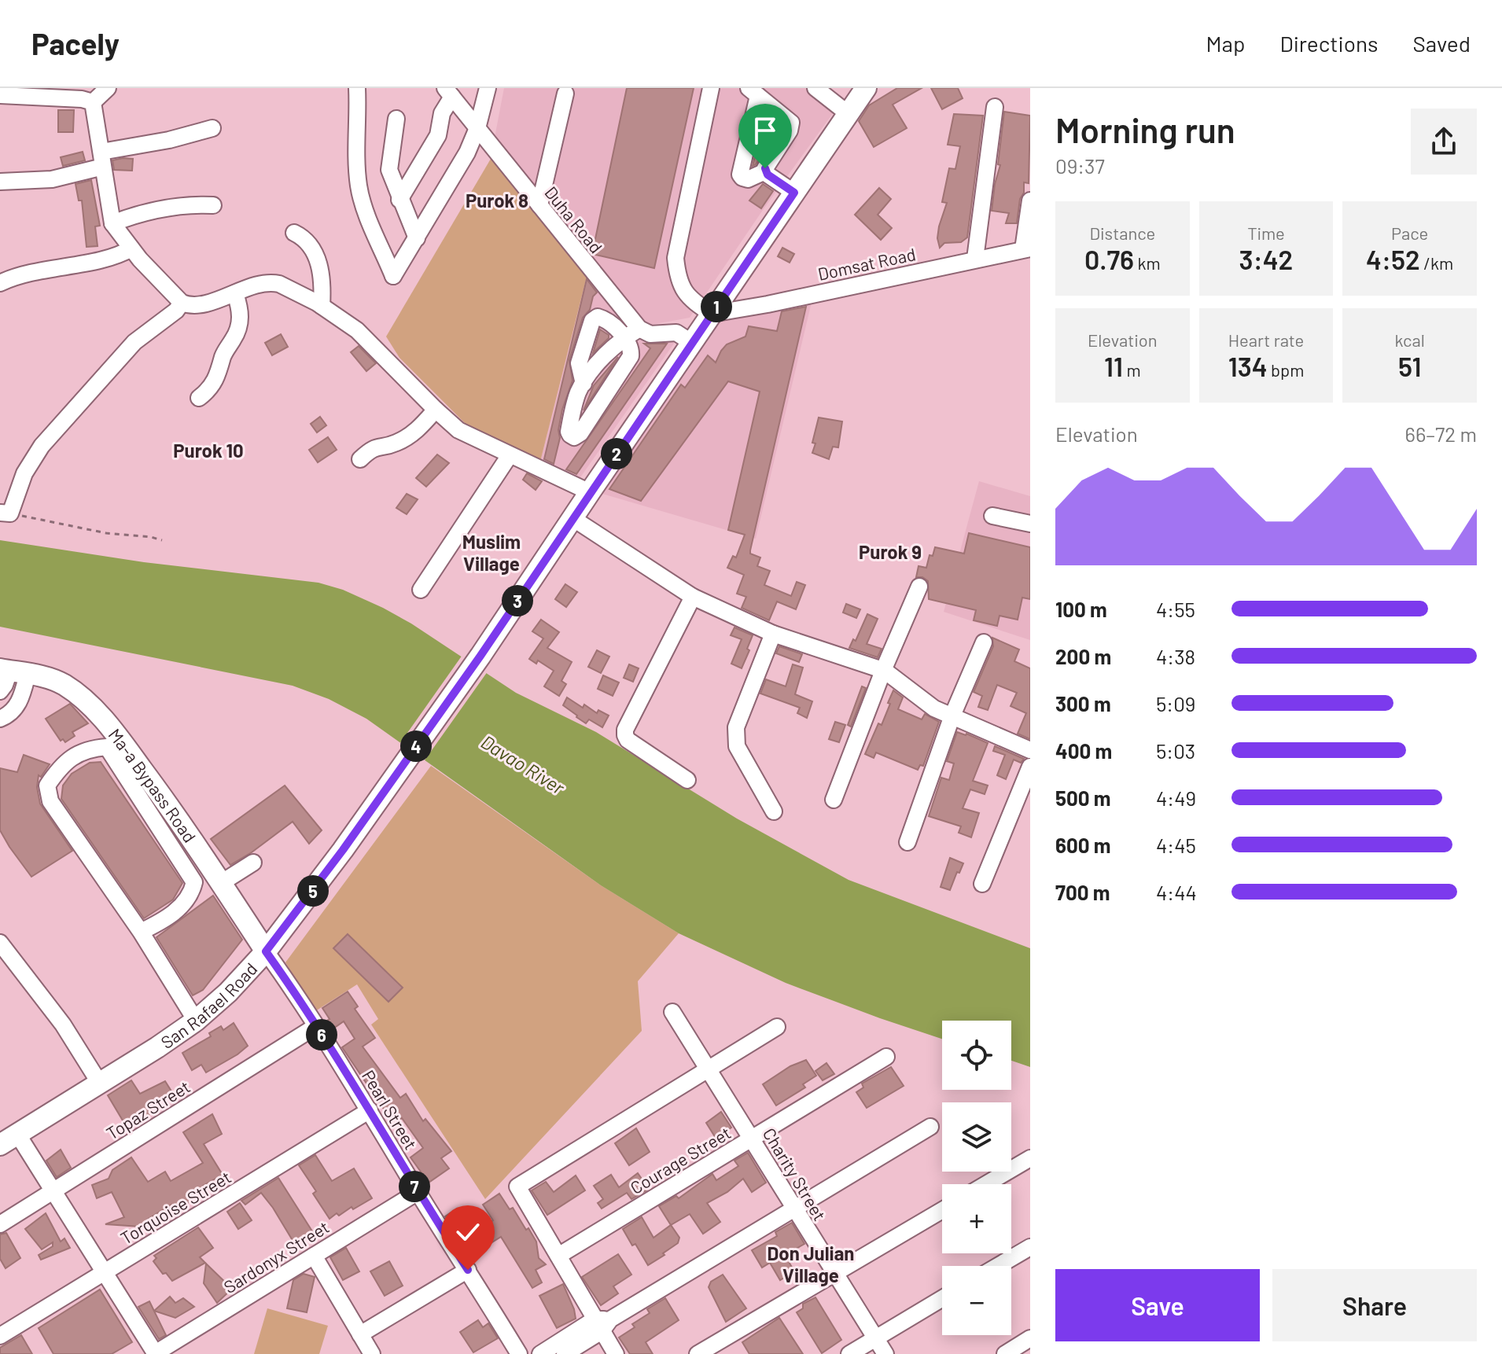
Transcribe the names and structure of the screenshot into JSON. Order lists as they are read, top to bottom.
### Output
{
  "streets": {
    "main road": ["Ma-a Bypass Road", "San Rafael Road"],
    "street": [
      "Duha Road",
      "Domsat Road",
      "Topaz Street",
      "Pearl Street",
      "Courage Street",
      "Charity Street",
      "Torquoise Street",
      "Sardonyx Street"
    ]
  },
  "crossings": [
    ["Domsat Road", "San Rafael Road"],
    ["Ma-a Bypass Road", "San Rafael Road"],
    ["Ma-a Bypass Road", "Pearl Street"],
    ["San Rafael Road", "Pearl Street"],
    ["Topaz Street", "Pearl Street"],
    ["Pearl Street", "Torquoise Street"],
    ["Pearl Street", "Sardonyx Street"],
    ["Courage Street", "Charity Street"]
  ],
  "districts": [
    "Purok 8",
    "Purok 10",
    "Muslim Village",
    "Purok 9",
    "Don Julian Village"
  ],
  "water": ["Davao River"],
  "page": {
    "header": "Pacely",
    "nav": ["Map", "Directions", "Saved"],
    "heading": ["Morning run", "09:37"],
    "stats": [
      ["Distance", "0.76 km"],
      ["Time", "3:42"],
      ["Pace", "4:52 /km"],
      ["Elevation", "11 m"],
      ["Heart rate", "134 bpm"],
      ["kcal", "51"]
    ],
    "pins": [
      "1",
      "2",
      "3",
      "4",
      "5",
      "6",
      "7"
    ],
    "chart": ["Elevation", "66–72 m"],
    "list": [
      {
        "name": "100 m",
        "note": "4:55"
      },
      {
        "name": "200 m",
        "note": "4:38"
      },
      {
        "name": "300 m",
        "note": "5:09"
      },
      {
        "name": "400 m",
        "note": "5:03"
      },
      {
        "name": "500 m",
        "note": "4:49"
      },
      {
        "name": "600 m",
        "note": "4:45"
      },
      {
        "name": "700 m",
        "note": "4:44"
      }
    ],
    "map_buttons": ["+", "−"],
    "buttons": ["Save", "Share"]
  }
}
